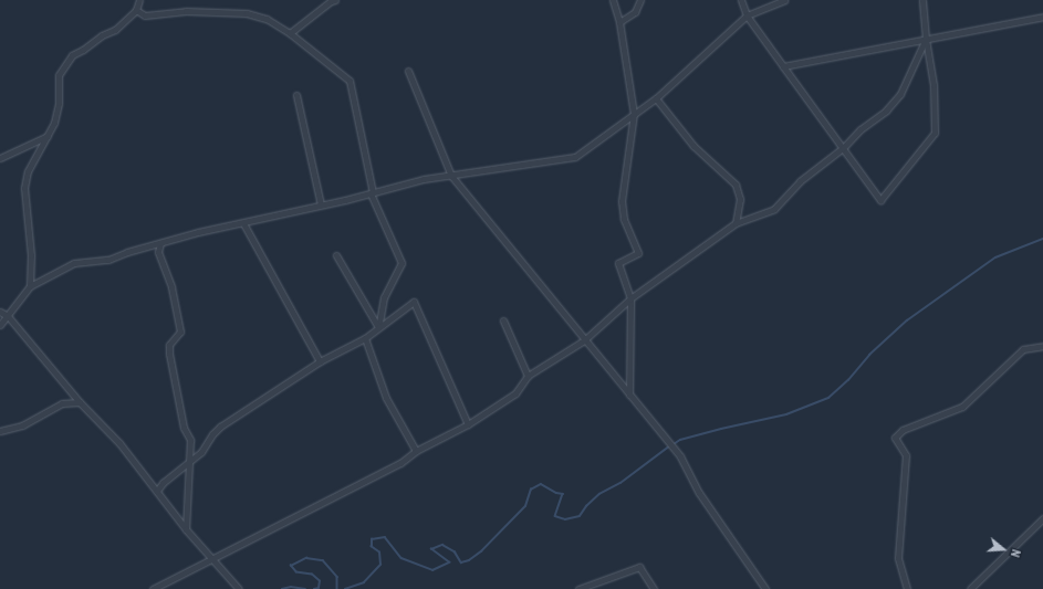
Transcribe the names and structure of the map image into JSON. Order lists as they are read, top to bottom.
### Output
{
  "north": "right"
}
